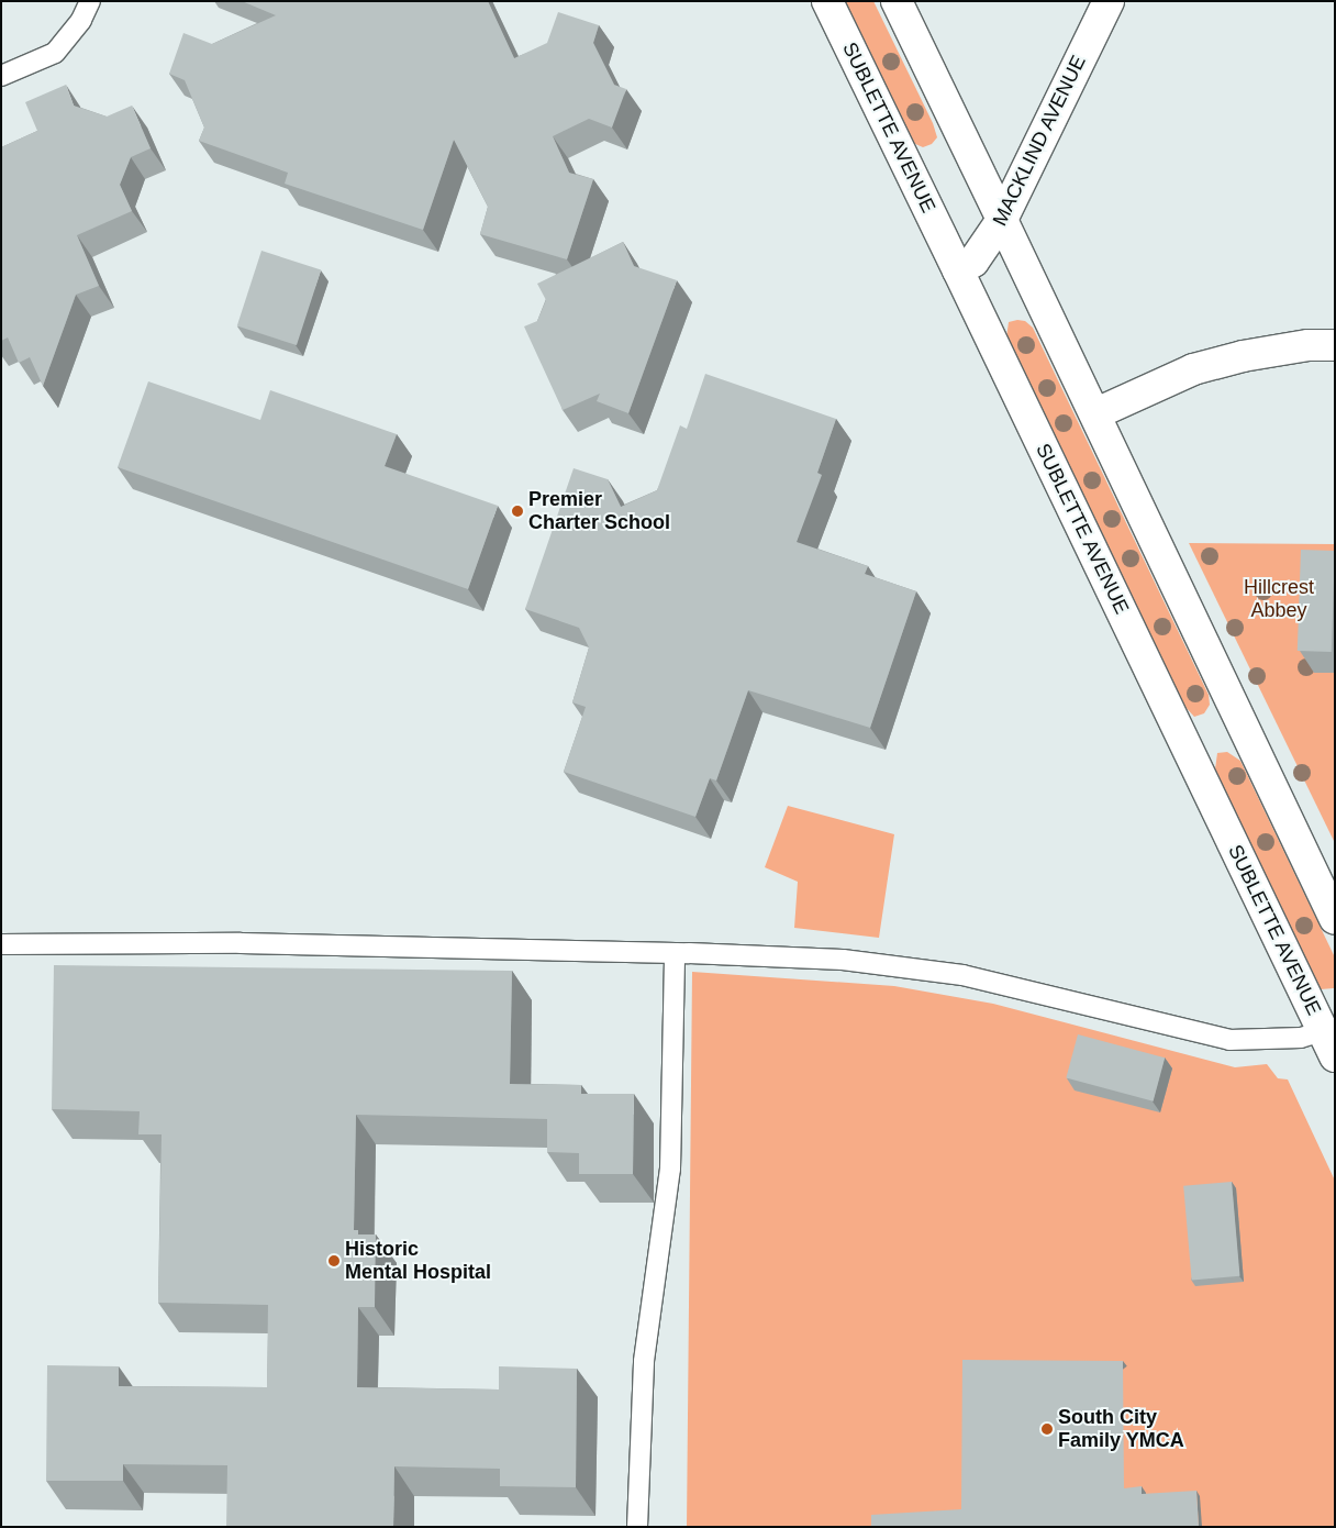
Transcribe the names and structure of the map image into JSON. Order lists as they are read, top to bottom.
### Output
{
  "streets": {
    "street": ["SUBLETTE AVENUE", "MACKLIND AVENUE"]
  },
  "crossings": [
    ["SUBLETTE AVENUE", "MACKLIND AVENUE"]
  ],
  "parks": ["Hillcrest Abbey"],
  "places": ["Premier Charter School", "Historic Mental Hospital", "South City Family YMCA"]
}
